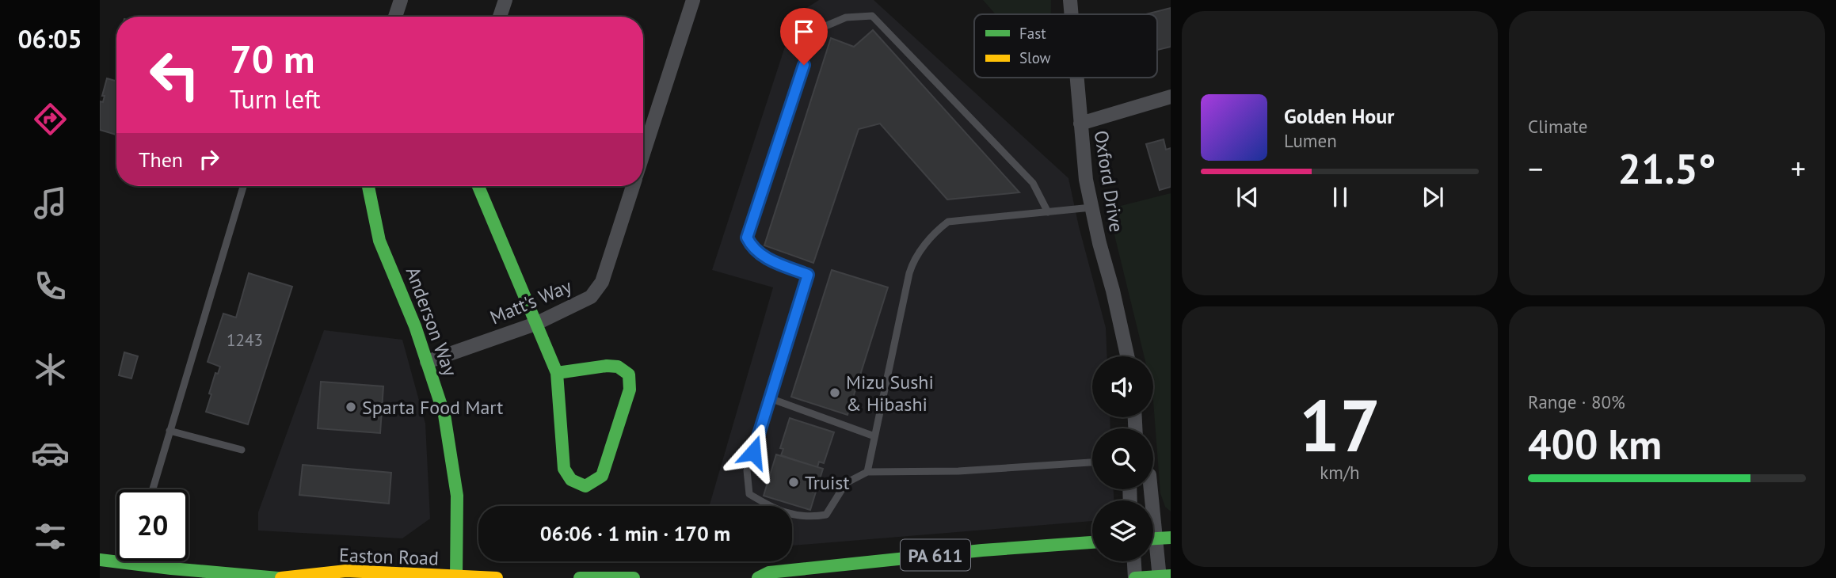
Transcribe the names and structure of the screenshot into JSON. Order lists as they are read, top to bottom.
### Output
{
  "streets": {
    "main road": ["Anderson Way", "PA 611", "Easton Road"],
    "street": ["Oxford Drive", "Matt's Way"]
  },
  "crossings": [
    ["Matt's Way", "Anderson Way"],
    ["Anderson Way", "Easton Road"]
  ],
  "places": ["Mizu Sushi & Hibashi", "Sparta Food Mart", "Truist"],
  "house_numbers": ["1243"],
  "legend": ["Fast", "Slow"],
  "page": {
    "tabs": "06:05",
    "tile": [
      "Climate",
      ["17", "km/h"],
      ["Range · 80%", "400 km"]
    ],
    "turn": ["70 m", "Turn left"],
    "song": ["Golden Hour", "Lumen"],
    "then": "Then",
    "heat": ["−", "21.5°", "+"],
    "limit": "20",
    "trip": "06:06 · 1 min · 170 m"
  }
}
